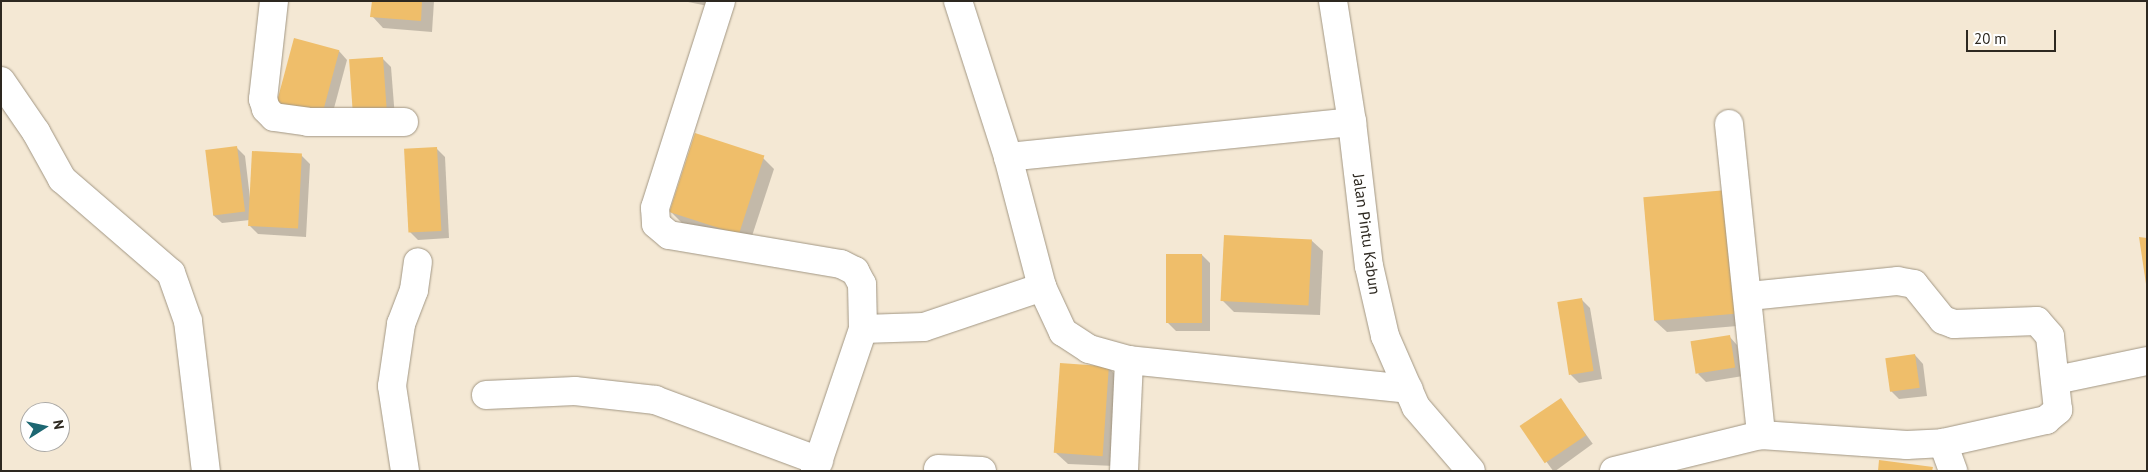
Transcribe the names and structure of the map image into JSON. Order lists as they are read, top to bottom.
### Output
{
  "streets": {
    "street": ["Jalan Pintu Kabun"]
  },
  "scale_bar": "20 m",
  "north": "right"
}
